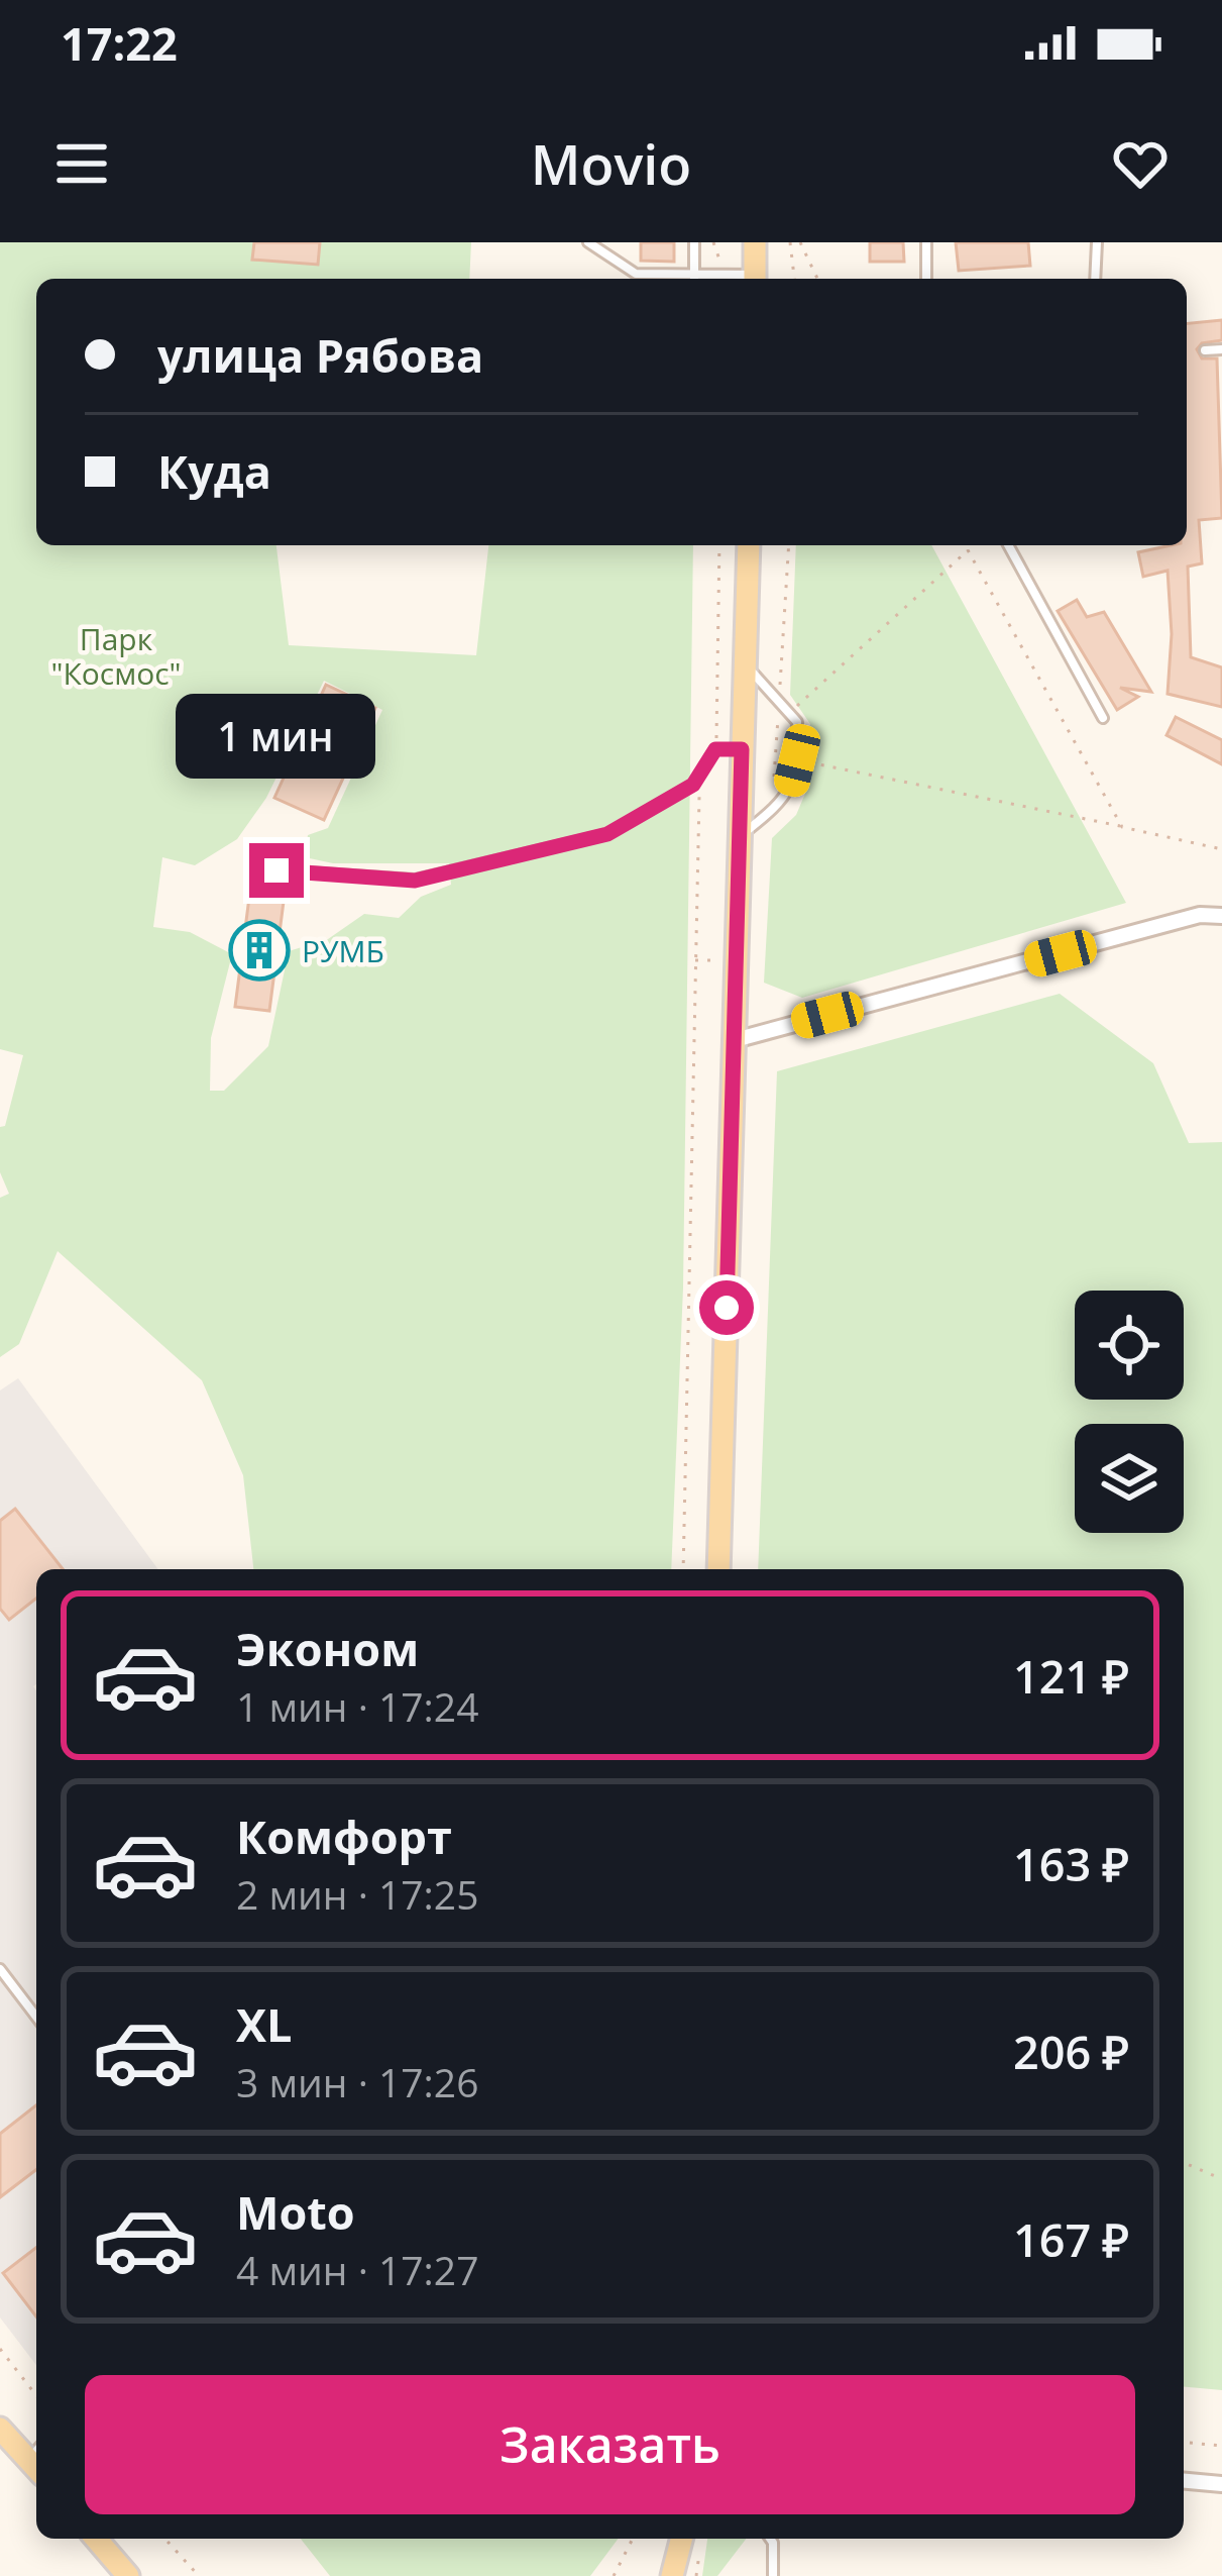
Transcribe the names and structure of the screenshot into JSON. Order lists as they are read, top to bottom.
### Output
{
  "parks": ["Парк \"Космос\""],
  "places": {
    "building": ["РУМБ"]
  },
  "page": {
    "status": "17:22",
    "header": "Movio",
    "banner": ["улица Рябова", "Куда"],
    "bubble": "1 мин",
    "list": [
      {
        "name": "Эконом",
        "note": "1 мин · 17:24",
        "value": "121 ₽"
      },
      {
        "name": "Комфорт",
        "note": "2 мин · 17:25",
        "value": "163 ₽"
      },
      {
        "name": "XL",
        "note": "3 мин · 17:26",
        "value": "206 ₽"
      },
      {
        "name": "Moto",
        "note": "4 мин · 17:27",
        "value": "167 ₽"
      }
    ],
    "buttons": "Заказать"
  }
}
